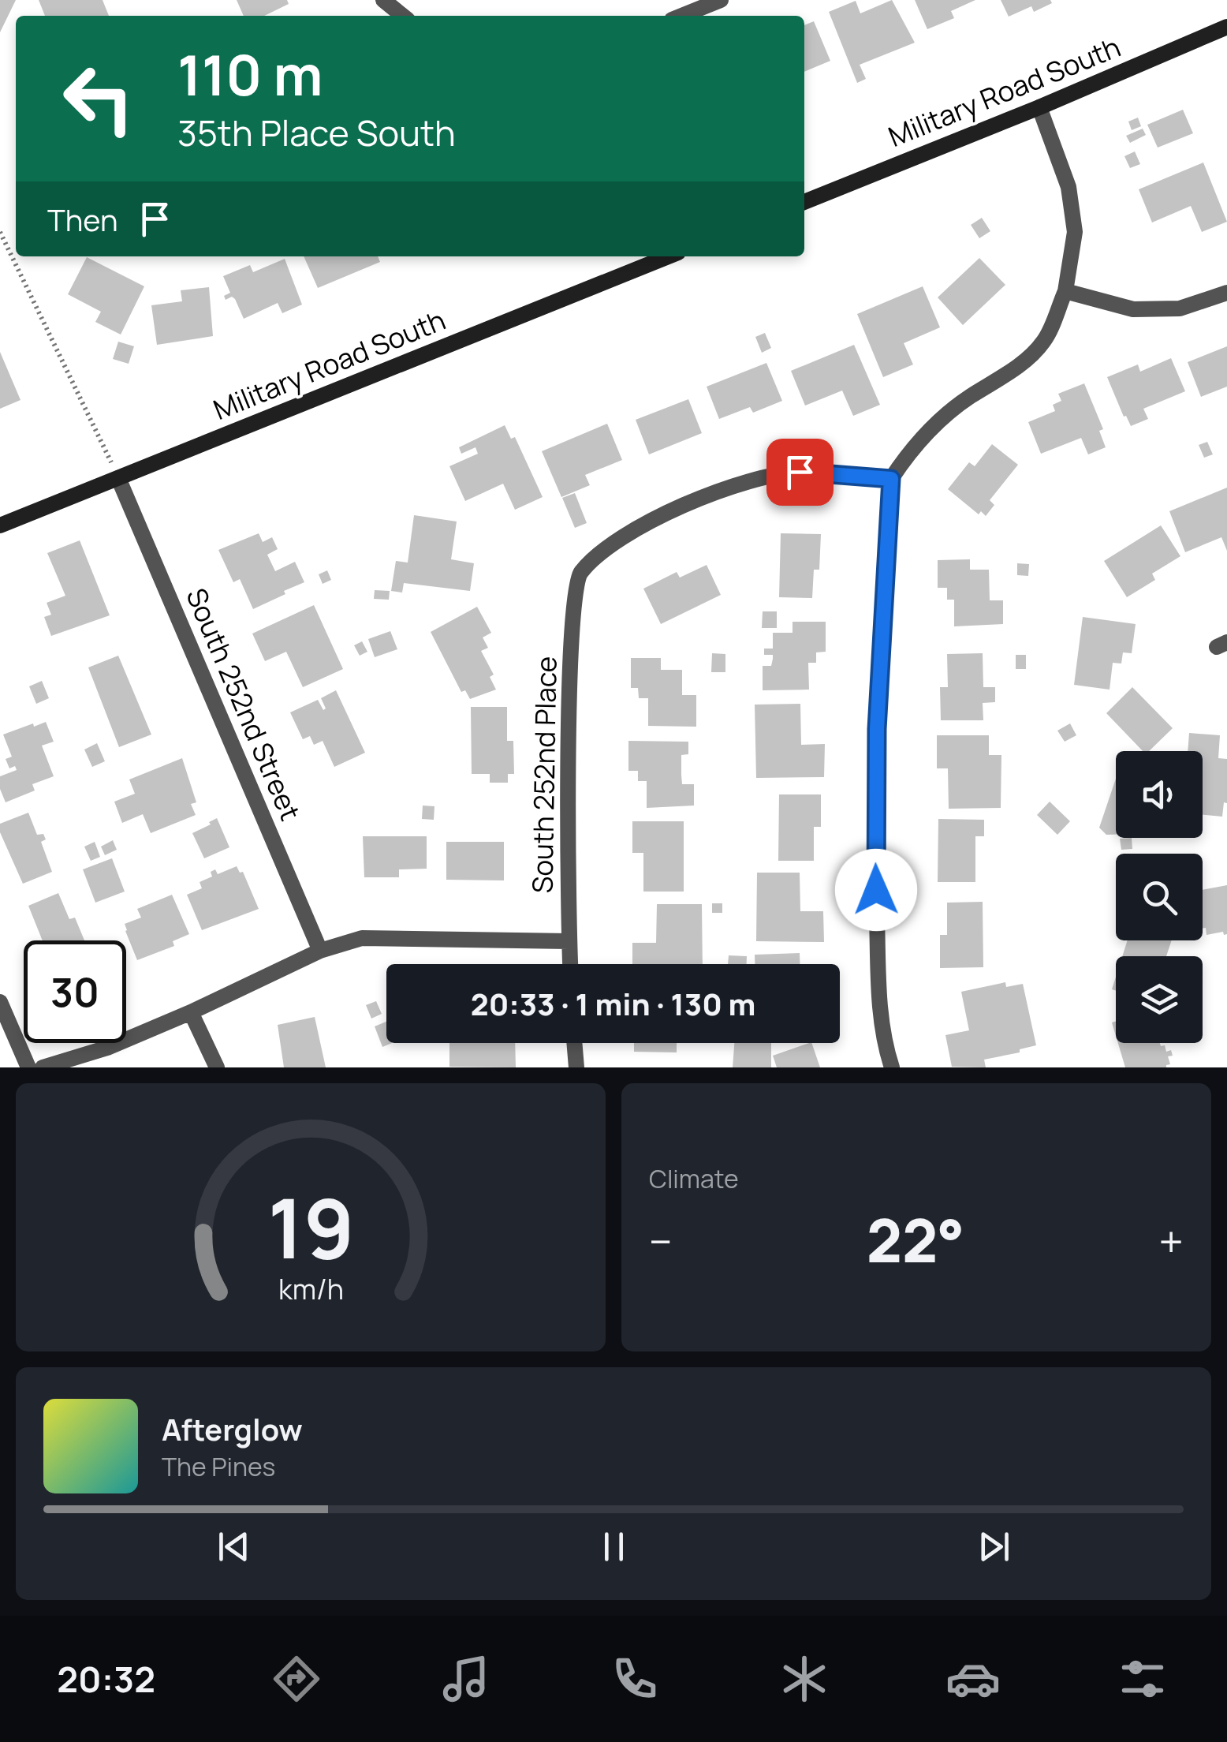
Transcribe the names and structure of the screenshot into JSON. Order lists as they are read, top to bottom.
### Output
{
  "streets": {
    "main road": ["Military Road South"],
    "street": ["South 252nd Street", "South 252nd Place"]
  },
  "crossings": [
    ["Military Road South", "South 252nd Street"]
  ],
  "page": {
    "turn": ["110 m", "35th Place South"],
    "then": "Then",
    "limit": "30",
    "trip": "20:33 · 1 min · 130 m",
    "tile": "Climate",
    "heat": ["−", "22°", "+"],
    "song": ["Afterglow", "The Pines"],
    "tabs": "20:32",
    "gauge": ["19", "km/h"]
  }
}
